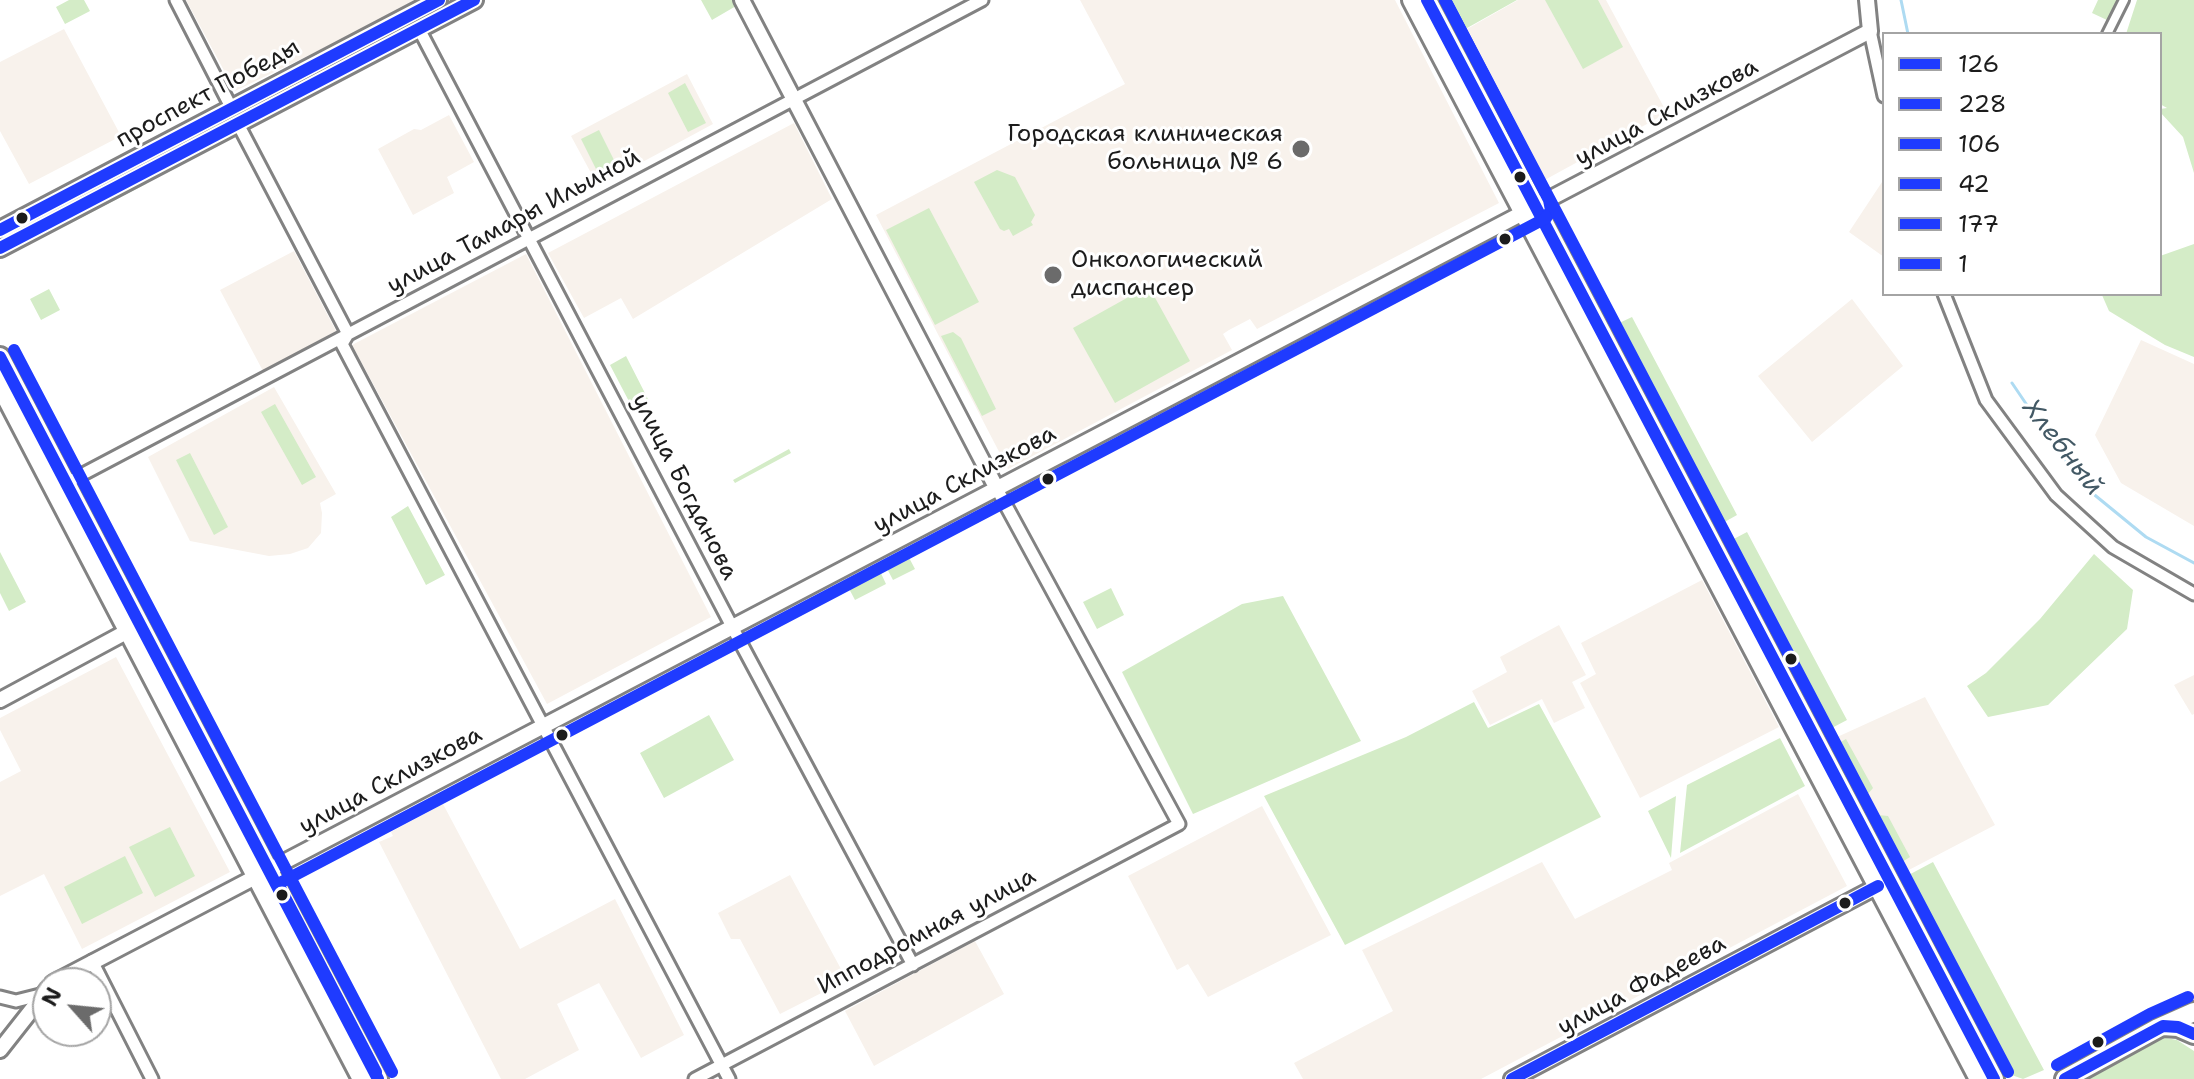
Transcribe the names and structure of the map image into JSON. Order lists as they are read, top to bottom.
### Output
{
  "streets": {
    "main road": ["проспект Победы"],
    "street": [
      "улица Склизкова",
      "улица Тамары Ильиной",
      "улица Богданова",
      "Ипподромная улица",
      "улица Фадеева"
    ]
  },
  "crossings": [
    ["проспект Победы", "улица Богданова"],
    ["улица Склизкова", "улица Богданова"],
    ["улица Склизкова", "Ипподромная улица"],
    ["улица Тамары Ильиной", "улица Богданова"],
    ["улица Богданова", "Ипподромная улица"]
  ],
  "water": ["Хлебный"],
  "places": ["Городская клиническая больница № 6", "Онкологический диспансер"],
  "lines": [
    "transit line 126",
    "transit line 106",
    "transit line 42",
    "transit line 177",
    "transit line 1",
    "transit line 228"
  ],
  "legend": [
    "126",
    "228",
    "106",
    "42",
    "177",
    "1"
  ],
  "north": "top left"
}
